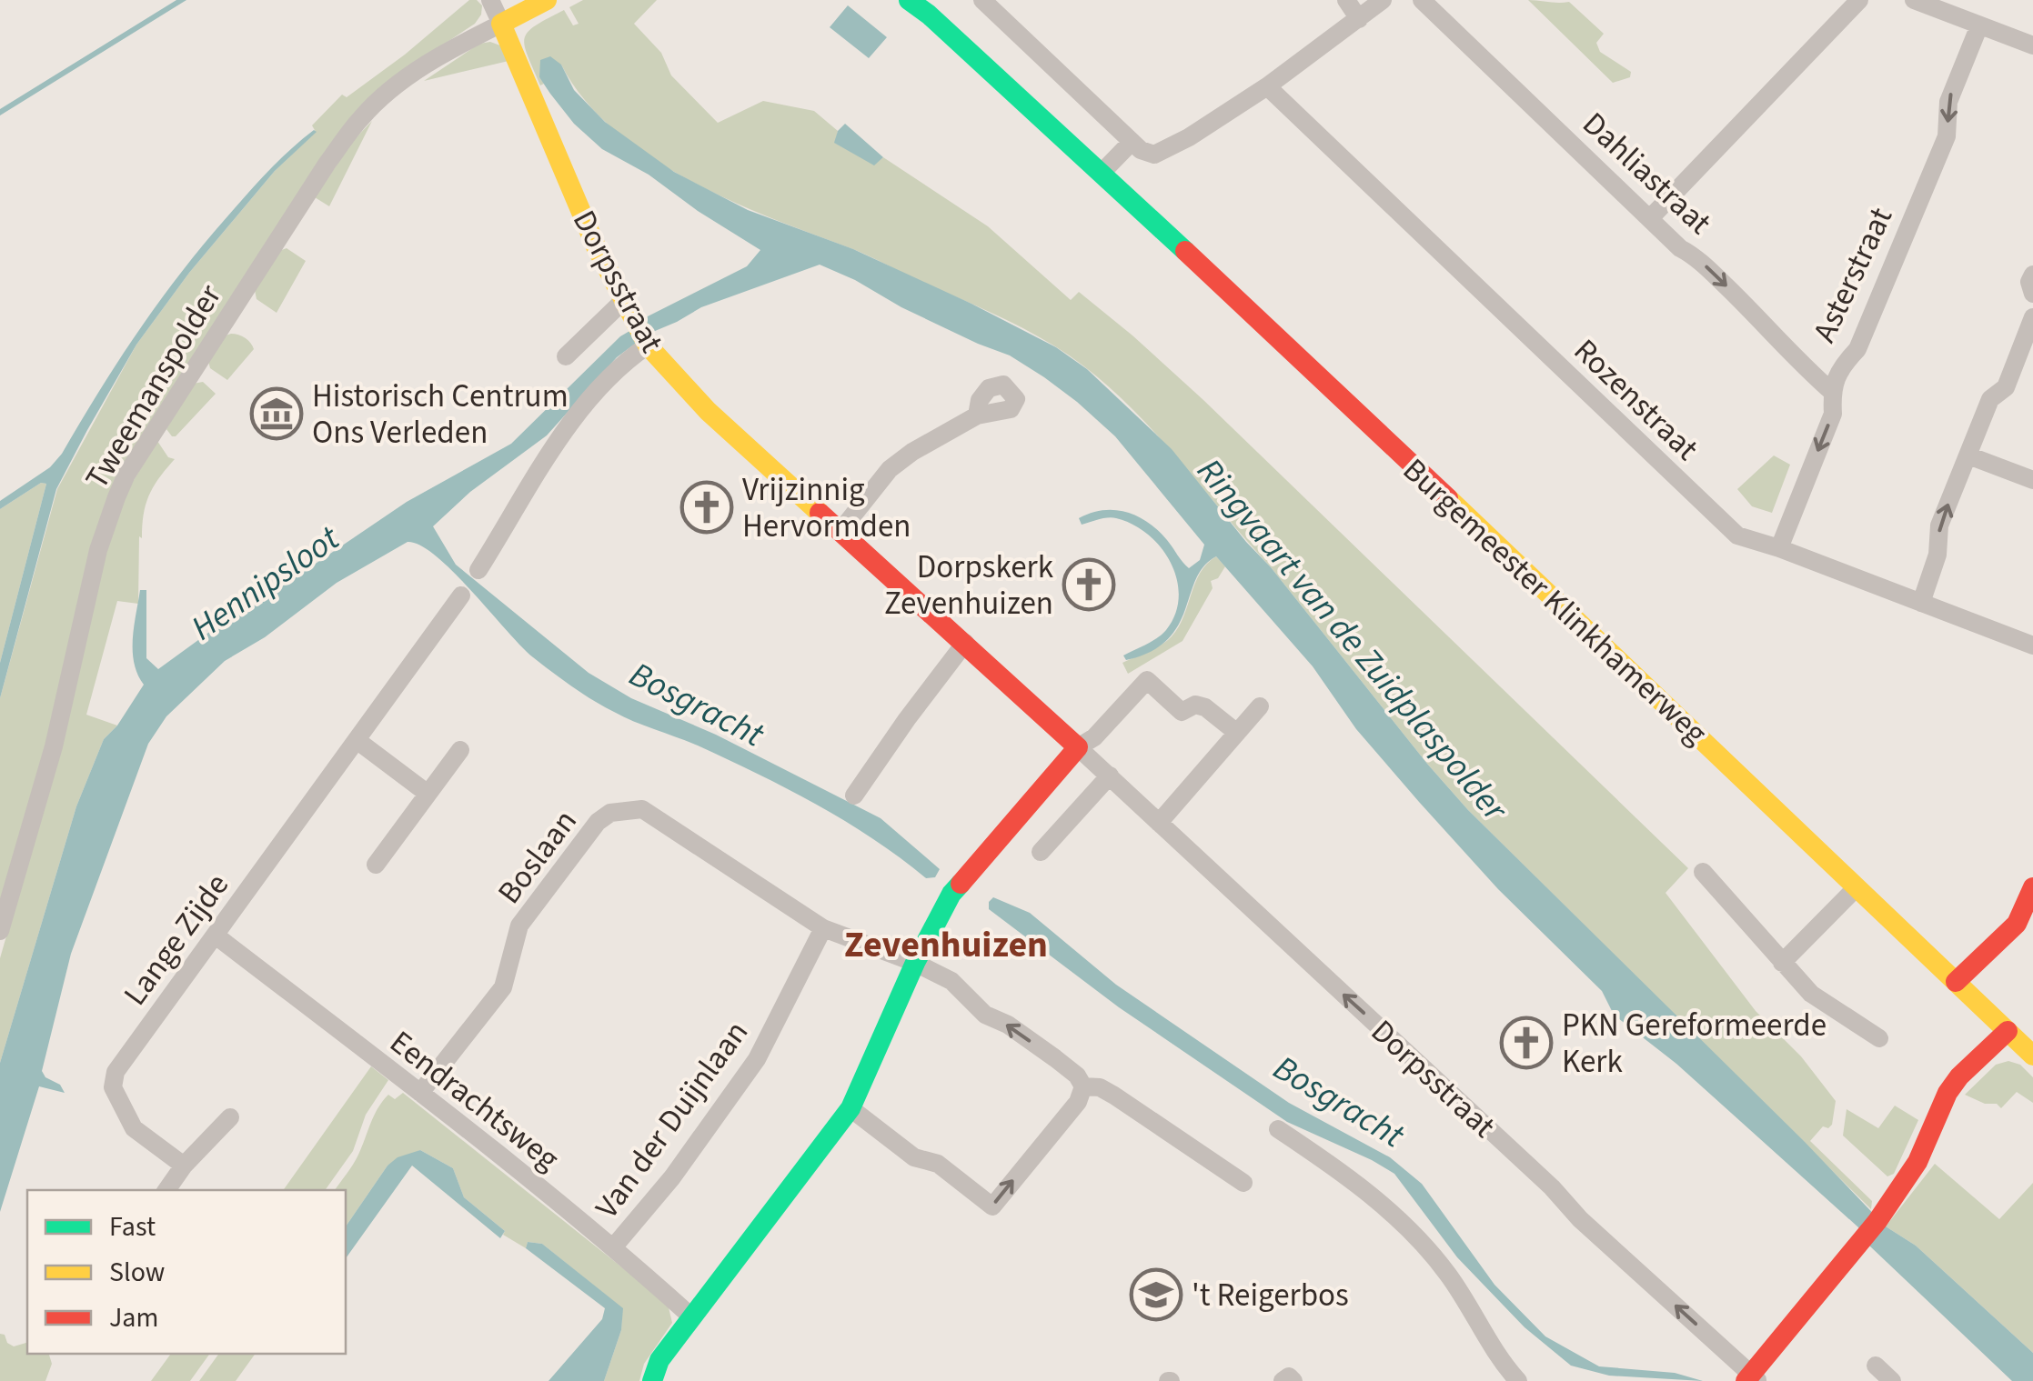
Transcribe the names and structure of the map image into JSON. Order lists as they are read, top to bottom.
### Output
{
  "streets": {
    "street": [
      "Dahliastraat",
      "Asterstraat",
      "Dorpsstraat",
      "Tweemanspolder",
      "Rozenstraat",
      "Burgemeester Klinkhamerweg",
      "Boslaan",
      "Lange Zijde",
      "Eendrachtsweg",
      "Van der Duijnlaan"
    ]
  },
  "crossings": [
    ["Dahliastraat", "Asterstraat"],
    ["Asterstraat", "Rozenstraat"],
    ["Dorpsstraat", "Tweemanspolder"],
    ["Boslaan", "Eendrachtsweg"],
    ["Boslaan", "Van der Duijnlaan"],
    ["Lange Zijde", "Eendrachtsweg"],
    ["Eendrachtsweg", "Van der Duijnlaan"]
  ],
  "one_way": ["Dahliastraat"],
  "districts": ["Zevenhuizen"],
  "water": ["Hennipsloot", "Ringvaart van de Zuidplaspolder", "Bosgracht"],
  "places": {
    "museum": ["Historisch Centrum Ons Verleden"],
    "church": ["Vrijzinnig Hervormden", "Dorpskerk Zevenhuizen", "PKN Gereformeerde Kerk"],
    "school or university": ["'t Reigerbos"]
  },
  "legend": ["Fast", "Slow", "Jam"]
}
